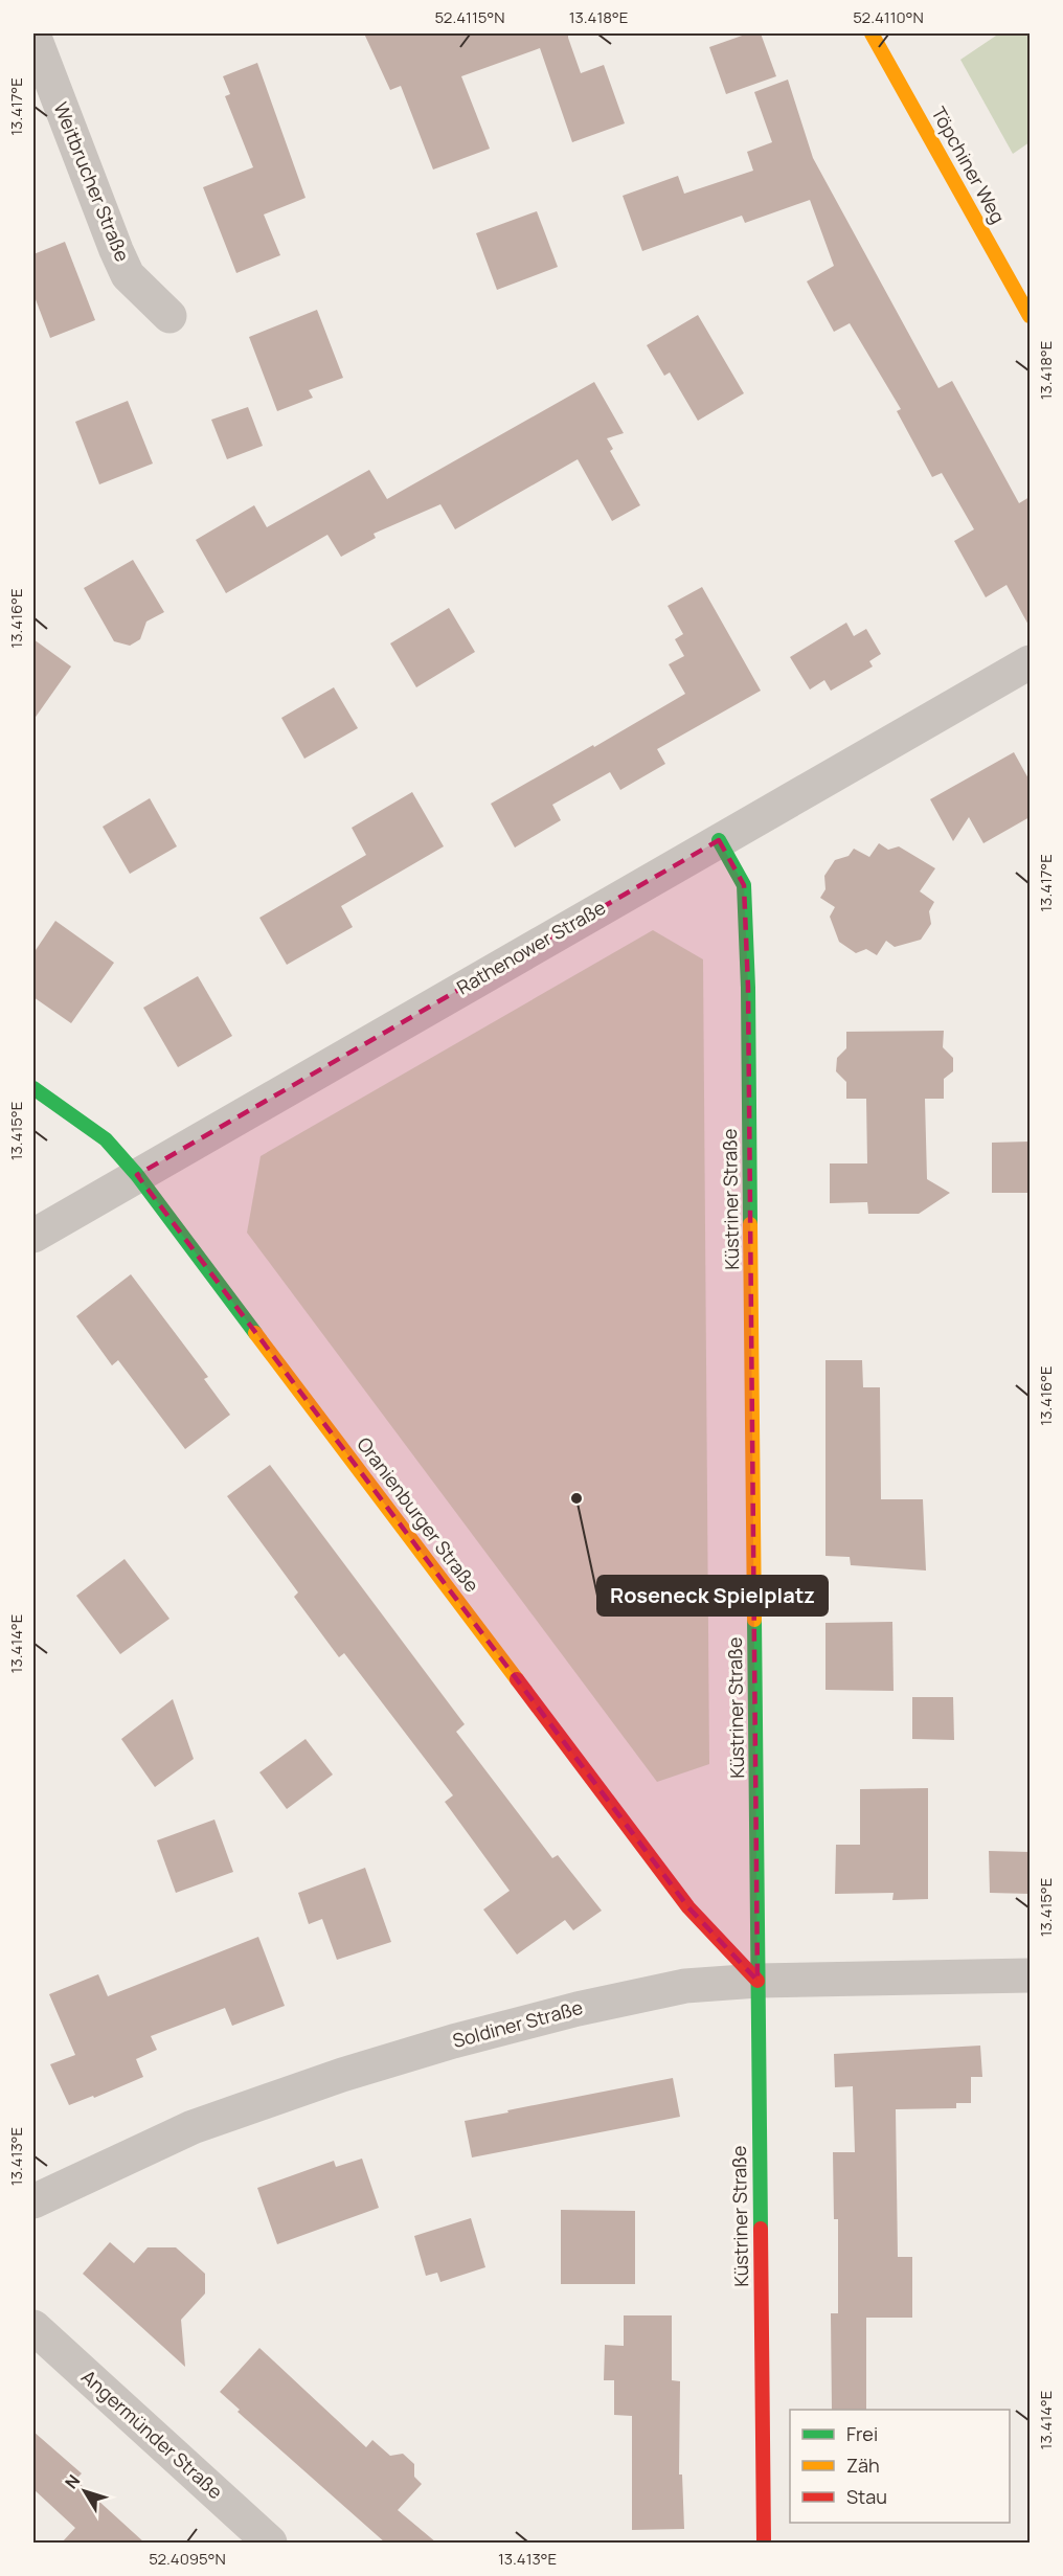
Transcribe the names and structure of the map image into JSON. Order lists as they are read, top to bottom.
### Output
{
  "streets": {
    "street": [
      "Töpchiner Weg",
      "Weitbrucher Straße",
      "Rathenower Straße",
      "Küstriner Straße",
      "Oranienburger Straße",
      "Soldiner Straße",
      "Angermünder Straße"
    ]
  },
  "crossings": [
    ["Rathenower Straße", "Küstriner Straße"],
    ["Rathenower Straße", "Oranienburger Straße"],
    ["Küstriner Straße", "Oranienburger Straße"],
    ["Küstriner Straße", "Soldiner Straße"],
    ["Oranienburger Straße", "Soldiner Straße"]
  ],
  "places": ["Roseneck Spielplatz"],
  "legend": ["Frei", "Zäh", "Stau"],
  "north": "top left",
  "coordinates": [
    "52.4115°N",
    "13.418°E",
    "52.4110°N",
    "13.417°E",
    "13.416°E",
    "13.415°E",
    "13.414°E",
    "13.413°E",
    "52.4095°N"
  ]
}
